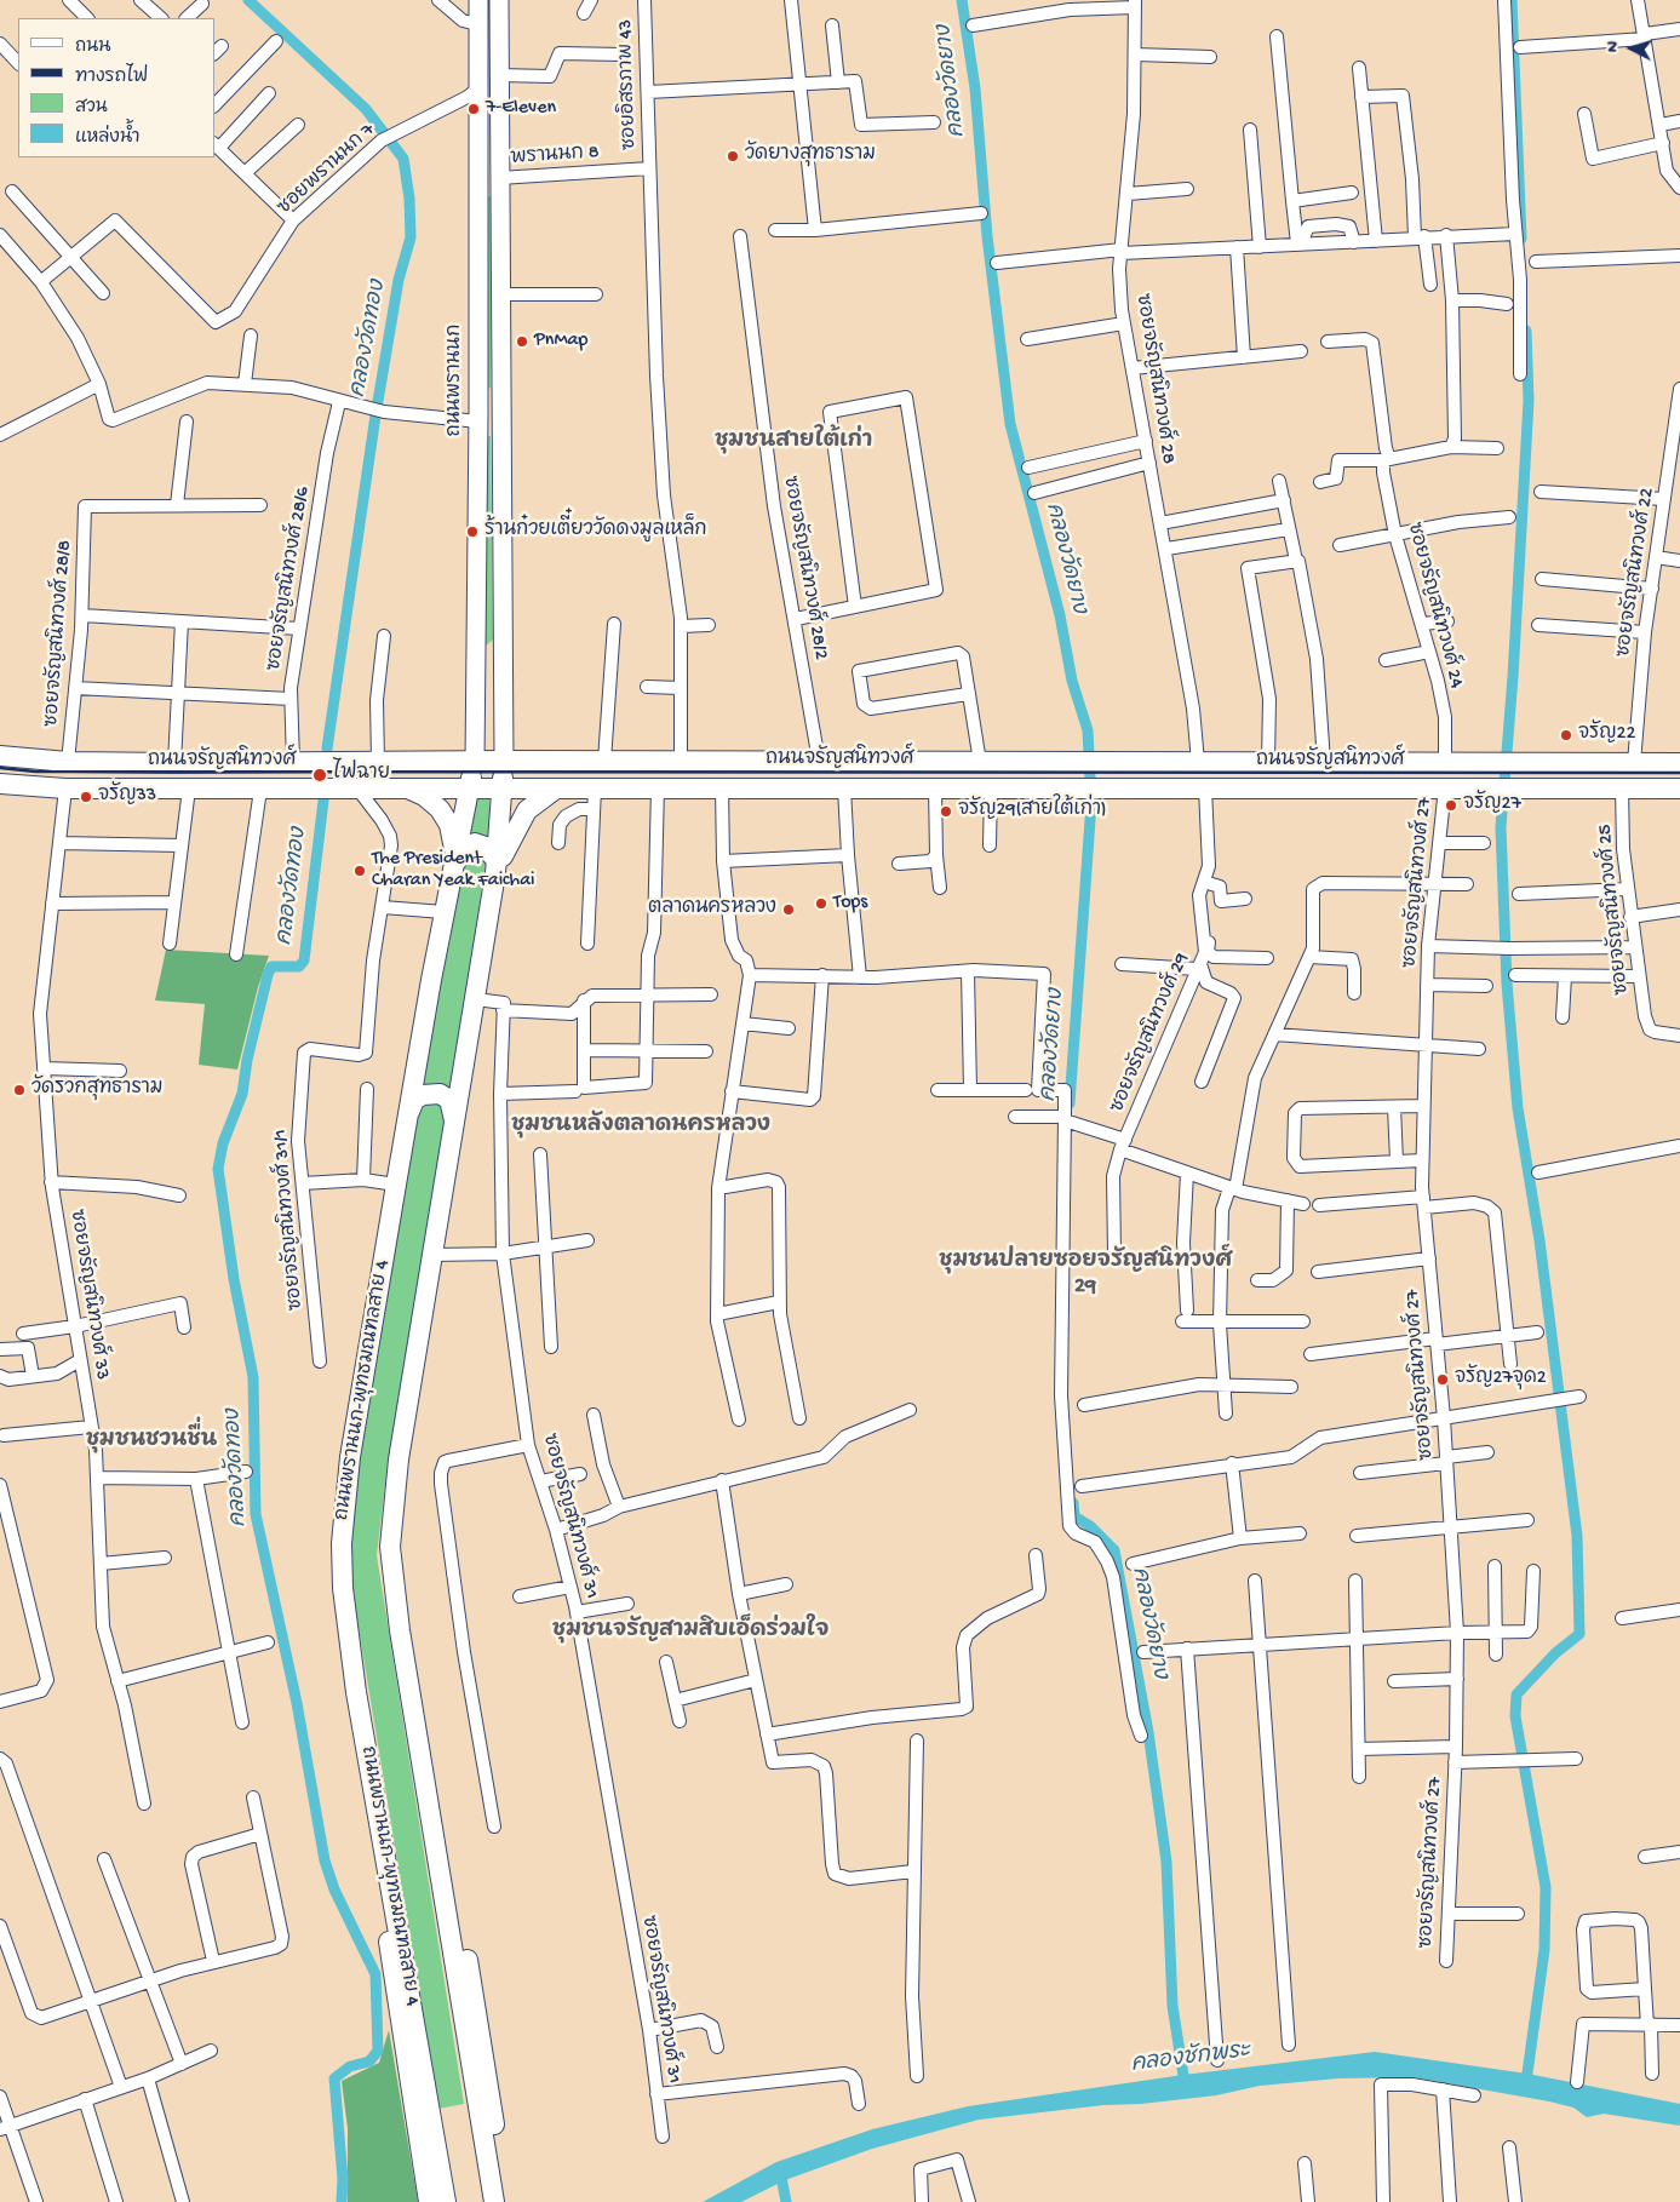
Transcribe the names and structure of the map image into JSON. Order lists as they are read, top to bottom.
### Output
{
  "streets": {
    "main road": ["ถนนพรานนก", "ถนนจรัญสนิทวงศ์", "ถนนพรานนก-พุทธมณฑลสาย 4"],
    "street": [
      "ซอยอิสรภาพ 43",
      "พรานนก 8",
      "ซอยพรานนก 7",
      "ซอยจรัญสนิทวงศ์ 28",
      "ซอยจรัญสนิทวงศ์ 28/2",
      "ซอยจรัญสนิทวงศ์ 22",
      "ซอยจรัญสนิทวงศ์ 28/6",
      "ซอยจรัญสนิทวงศ์ 24",
      "ซอยจรัญสนิทวงศ์ 28/8",
      "ซอยจรัญสนิทวงศ์ 27",
      "ซอยจรัญสนิทวงศ์ 25",
      "ซอยจรัญสนิทวงศ์ 29",
      "ซอยจรัญสนิทวงศ์ 31/1",
      "ซอยจรัญสนิทวงศ์ 33",
      "ซอยจรัญสนิทวงศ์ 31"
    ]
  },
  "crossings": [
    ["ซอยอิสรภาพ 43", "พรานนก 8"],
    ["ซอยอิสรภาพ 43", "ถนนจรัญสนิทวงศ์"],
    ["ซอยพรานนก 7", "ถนนพรานนก"],
    ["ซอยจรัญสนิทวงศ์ 28", "ถนนจรัญสนิทวงศ์"],
    ["ถนนพรานนก", "ถนนจรัญสนิทวงศ์"],
    ["ถนนพรานนก", "ถนนพรานนก-พุทธมณฑลสาย 4"],
    ["ซอยจรัญสนิทวงศ์ 28/2", "ถนนจรัญสนิทวงศ์"],
    ["ซอยจรัญสนิทวงศ์ 22", "ถนนจรัญสนิทวงศ์"],
    ["ซอยจรัญสนิทวงศ์ 28/6", "ถนนจรัญสนิทวงศ์"],
    ["ซอยจรัญสนิทวงศ์ 24", "ถนนจรัญสนิทวงศ์"],
    ["ซอยจรัญสนิทวงศ์ 28/8", "ถนนจรัญสนิทวงศ์"],
    ["ถนนจรัญสนิทวงศ์", "ซอยจรัญสนิทวงศ์ 27"],
    ["ถนนจรัญสนิทวงศ์", "ซอยจรัญสนิทวงศ์ 25"],
    ["ถนนจรัญสนิทวงศ์", "ซอยจรัญสนิทวงศ์ 29"],
    ["ถนนจรัญสนิทวงศ์", "ซอยจรัญสนิทวงศ์ 31/1"],
    ["ถนนจรัญสนิทวงศ์", "ซอยจรัญสนิทวงศ์ 33"],
    ["ถนนจรัญสนิทวงศ์", "ถนนพรานนก-พุทธมณฑลสาย 4"]
  ],
  "districts": [
    "ชุมชนสายใต้เก่า",
    "ชุมชนหลังตลาดนครหลวง",
    "ชุมชนปลายซอยจรัญสนิทวงศ์ 29",
    "ชุมชนชวนชื่น",
    "ชุมชนจรัญสามสิบเอ็ดร่วมใจ"
  ],
  "water": ["คลองวัดยาง", "คลองวัดทอง", "คลองชักพระ"],
  "places": [
    "7-Eleven",
    "วัดยางสุทธาราม",
    "PnMap",
    "ร้านก๋วยเตี๋ยววัดดงมูลเหล็ก",
    "จรัญ22",
    "ไฟฉาย",
    "จรัญ33",
    "จรัญ27",
    "จรัญ29(สายใต้เก่า)",
    "The President Charan Yeak Faichai",
    "Tops",
    "ตลาดนครหลวง",
    "วัดรวกสุทธาราม",
    "จรัญ27จุด2"
  ],
  "legend": [
    "ถนน",
    "ทางรถไฟ",
    "สวน",
    "แหล่งน้ำ"
  ],
  "north": "left"
}
